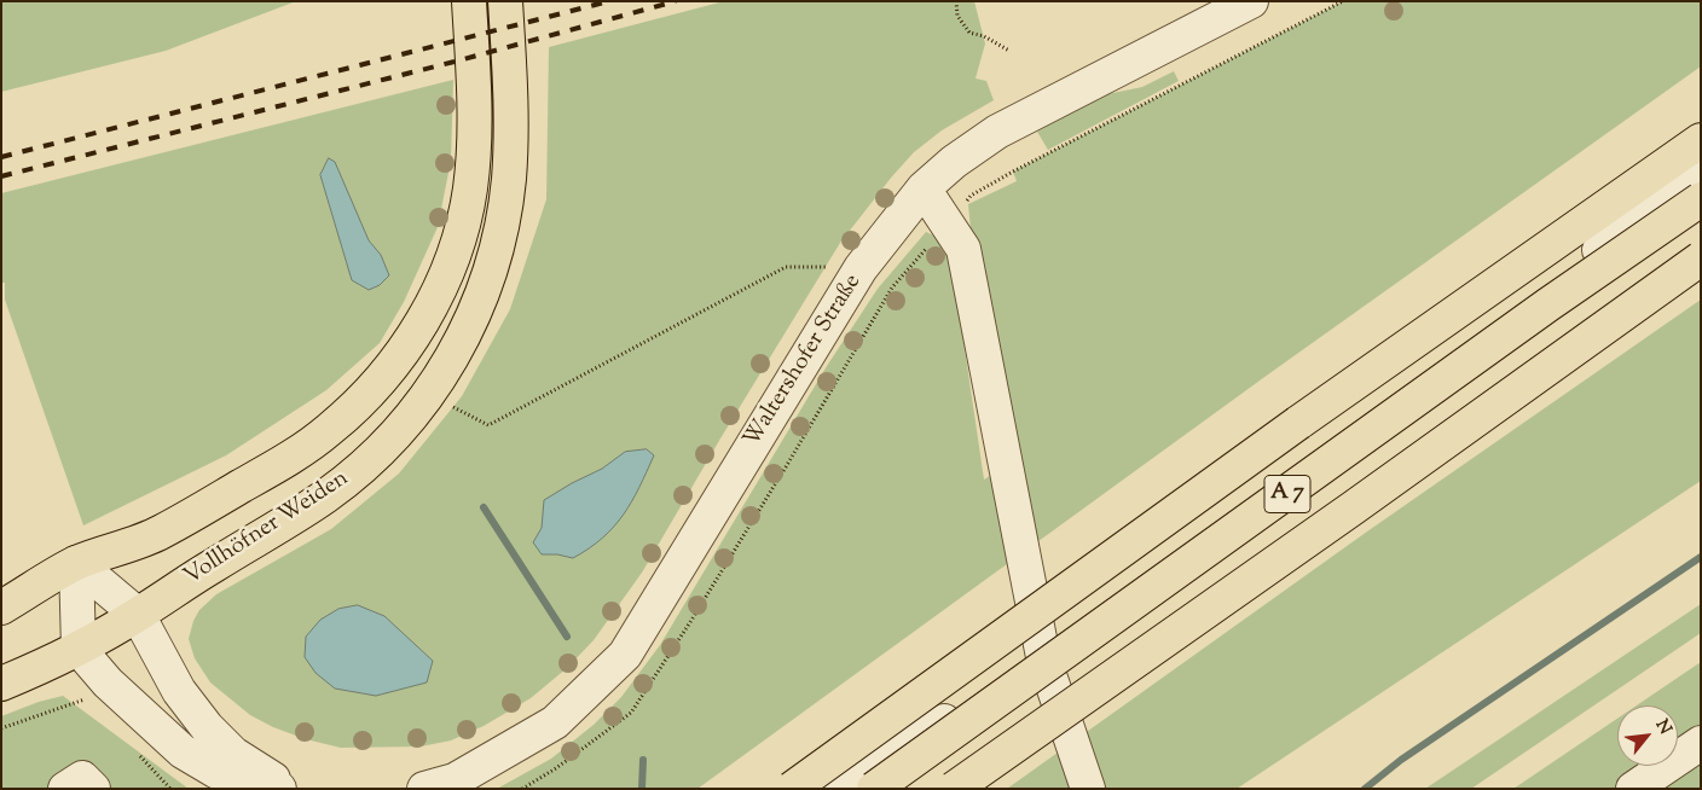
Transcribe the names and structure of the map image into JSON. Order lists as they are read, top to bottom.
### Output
{
  "streets": {
    "main road": ["A 7", "Vollhöfner Weiden"],
    "street": ["Waltershofer Straße"]
  },
  "north": "top right"
}
